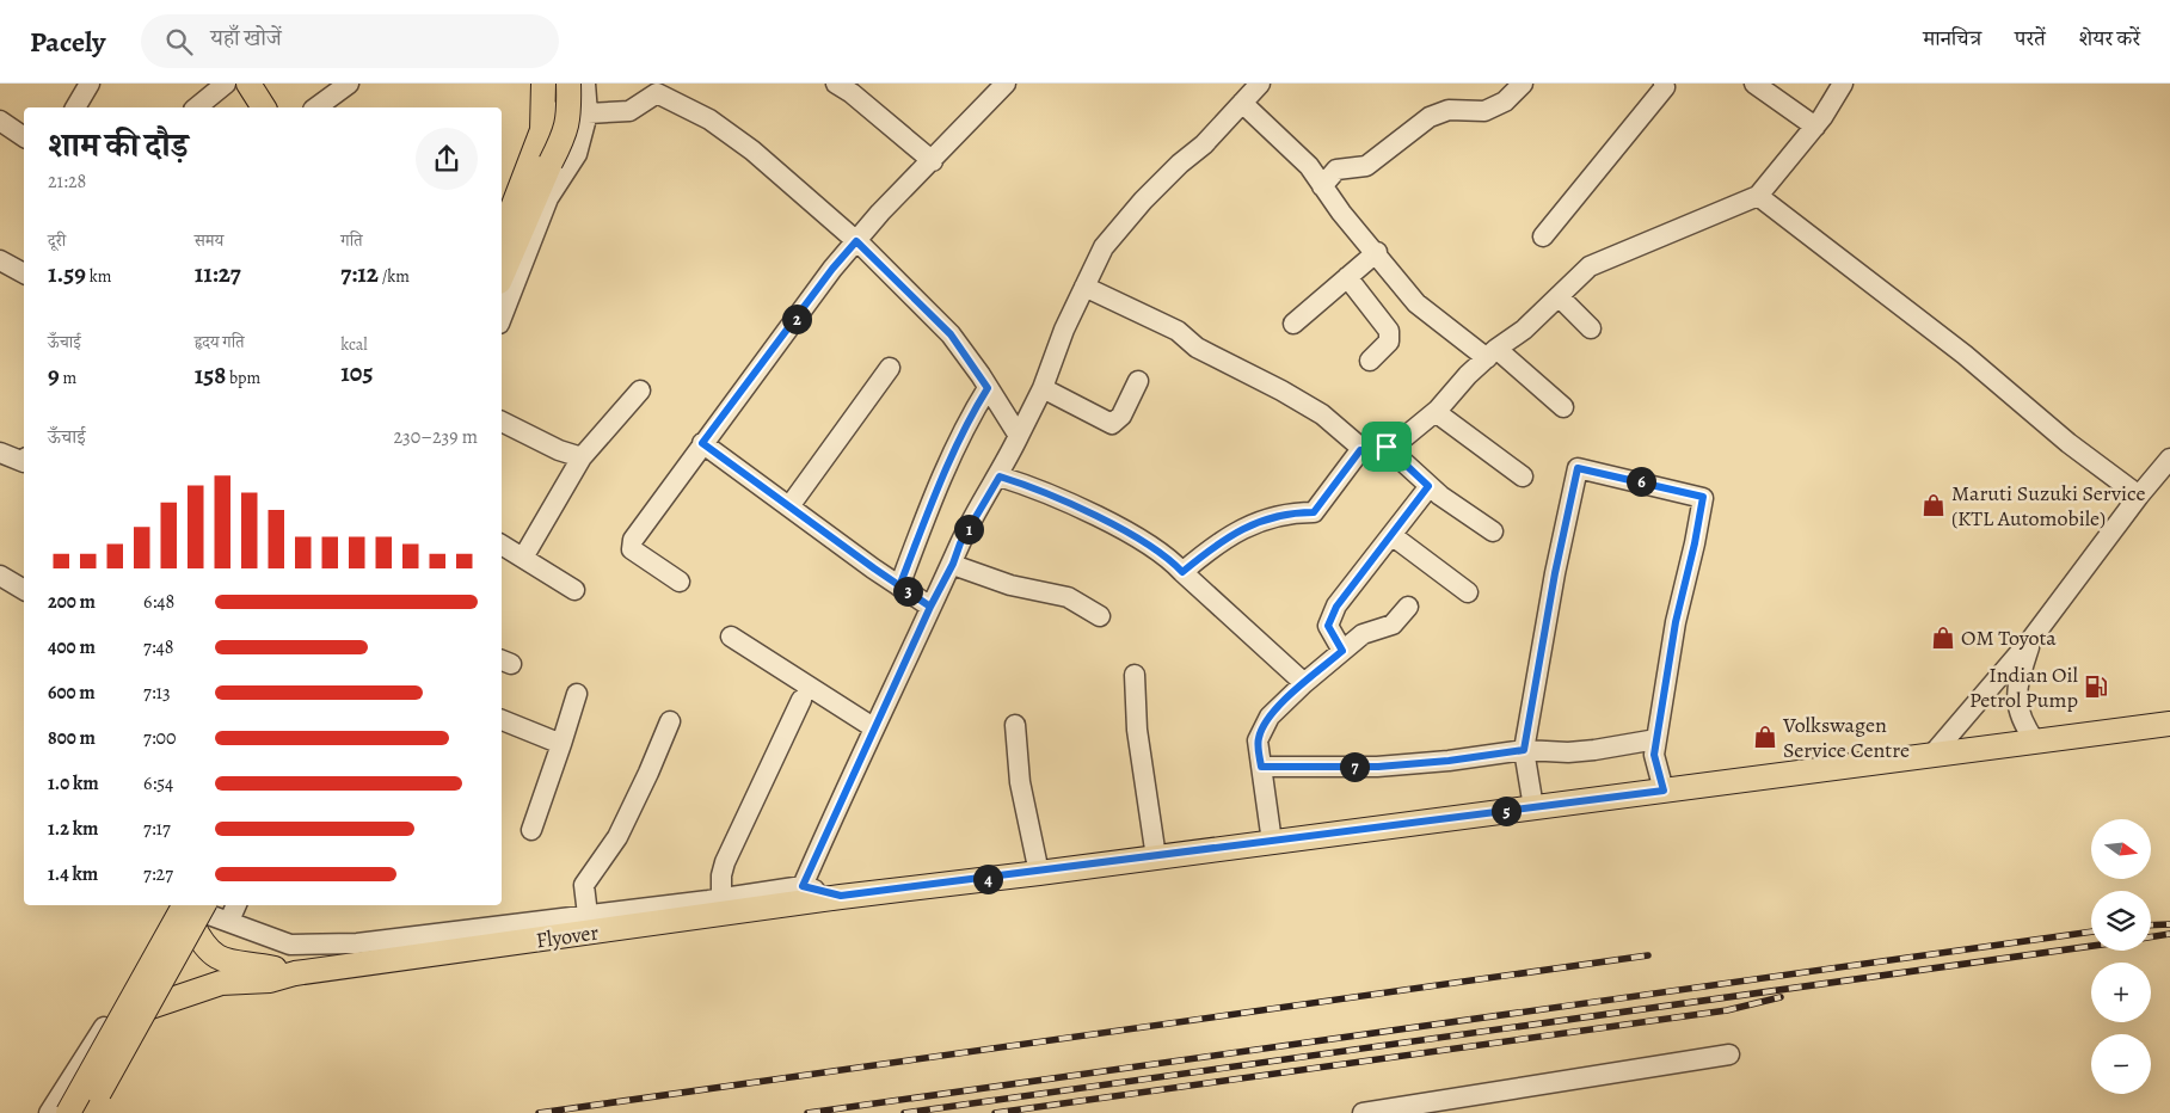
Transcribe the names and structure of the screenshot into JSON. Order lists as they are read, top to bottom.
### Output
{
  "streets": {
    "main road": ["Flyover"]
  },
  "places": {
    "shop": ["Maruti Suzuki Service (KTL Automobile)", "OM Toyota", "Volkswagen Service Centre"],
    "fuel station": ["Indian Oil Petrol Pump"]
  },
  "north": "right",
  "page": {
    "header": "Pacely",
    "search": "यहाँ खोजें",
    "nav": ["मानचित्र", "परतें", "शेयर करें"],
    "heading": ["शाम की दौड़", "21:28"],
    "stats": [
      ["दूरी", "1.59 km"],
      ["समय", "11:27"],
      ["गति", "7:12 /km"],
      ["ऊँचाई", "9 m"],
      ["हृदय गति", "158 bpm"],
      ["kcal", "105"]
    ],
    "pins": [
      "2",
      "6",
      "1",
      "3",
      "7",
      "5",
      "4"
    ],
    "chart": ["ऊँचाई", "230–239 m"],
    "list": [
      {
        "name": "200 m",
        "note": "6:48"
      },
      {
        "name": "400 m",
        "note": "7:48"
      },
      {
        "name": "600 m",
        "note": "7:13"
      },
      {
        "name": "800 m",
        "note": "7:00"
      },
      {
        "name": "1.0 km",
        "note": "6:54"
      },
      {
        "name": "1.2 km",
        "note": "7:17"
      },
      {
        "name": "1.4 km",
        "note": "7:27"
      }
    ],
    "map_buttons": ["+", "−"]
  }
}
